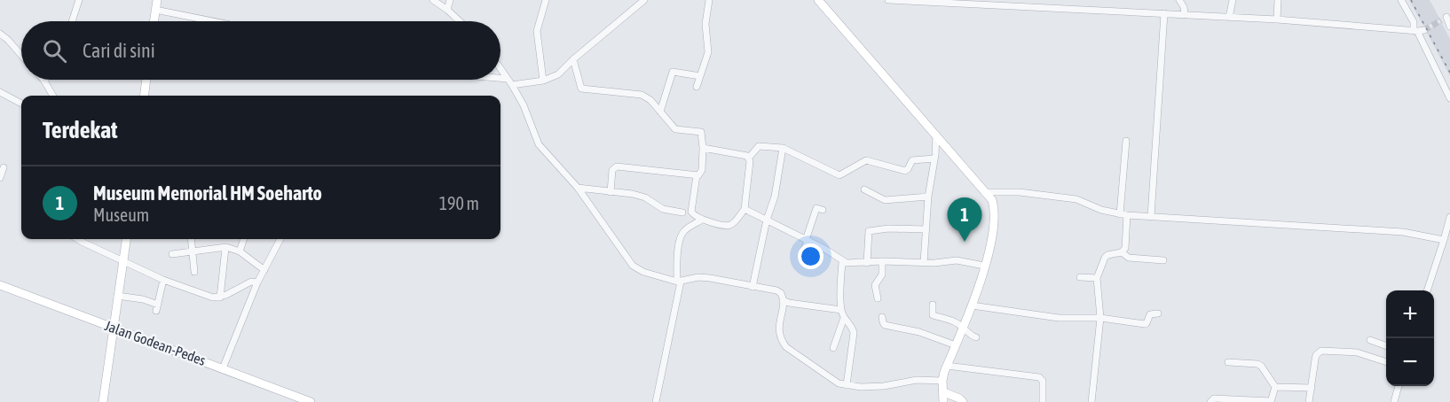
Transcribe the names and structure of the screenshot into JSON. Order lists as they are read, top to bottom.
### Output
{
  "streets": {
    "street": ["Jalan Godean-Pedes"]
  },
  "page": {
    "search": "Cari di sini",
    "heading": "Terdekat",
    "list": [
      {
        "mark": "1",
        "name": "Museum Memorial HM Soeharto",
        "note": "Museum",
        "value": "190 m"
      }
    ],
    "pins": "1",
    "map_buttons": ["+", "−"]
  }
}
